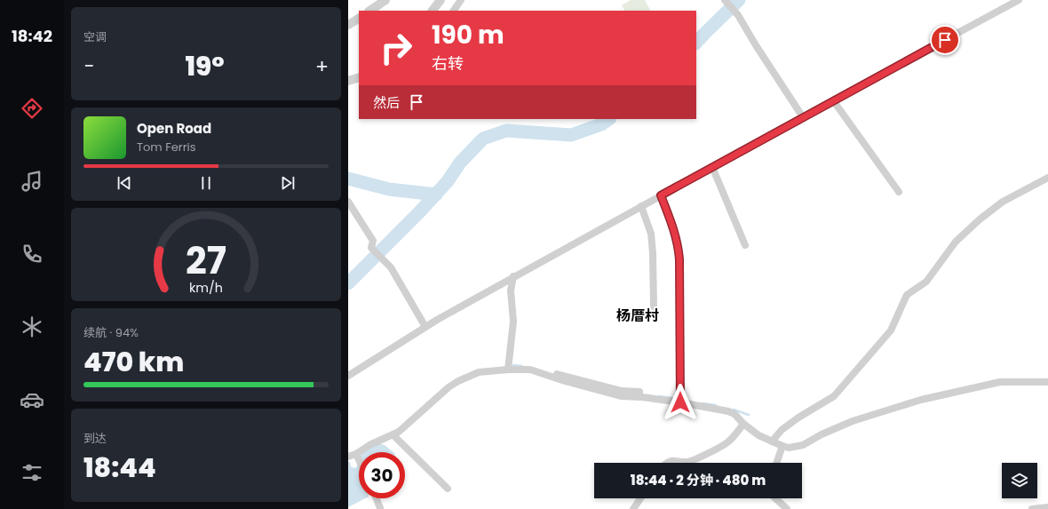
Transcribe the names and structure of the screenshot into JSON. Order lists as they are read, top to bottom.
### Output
{
  "districts": ["杨厝村"],
  "page": {
    "tabs": "18:42",
    "tile": [
      "空调",
      ["续航 · 94%", "470 km"],
      ["到达", "18:44"]
    ],
    "turn": ["190 m", "右转"],
    "heat": ["−", "19°", "+"],
    "then": "然后",
    "song": ["Open Road", "Tom Ferris"],
    "limit": "30",
    "trip": "18:44 · 2 分钟 · 480 m",
    "gauge": ["27", "km/h"]
  }
}
